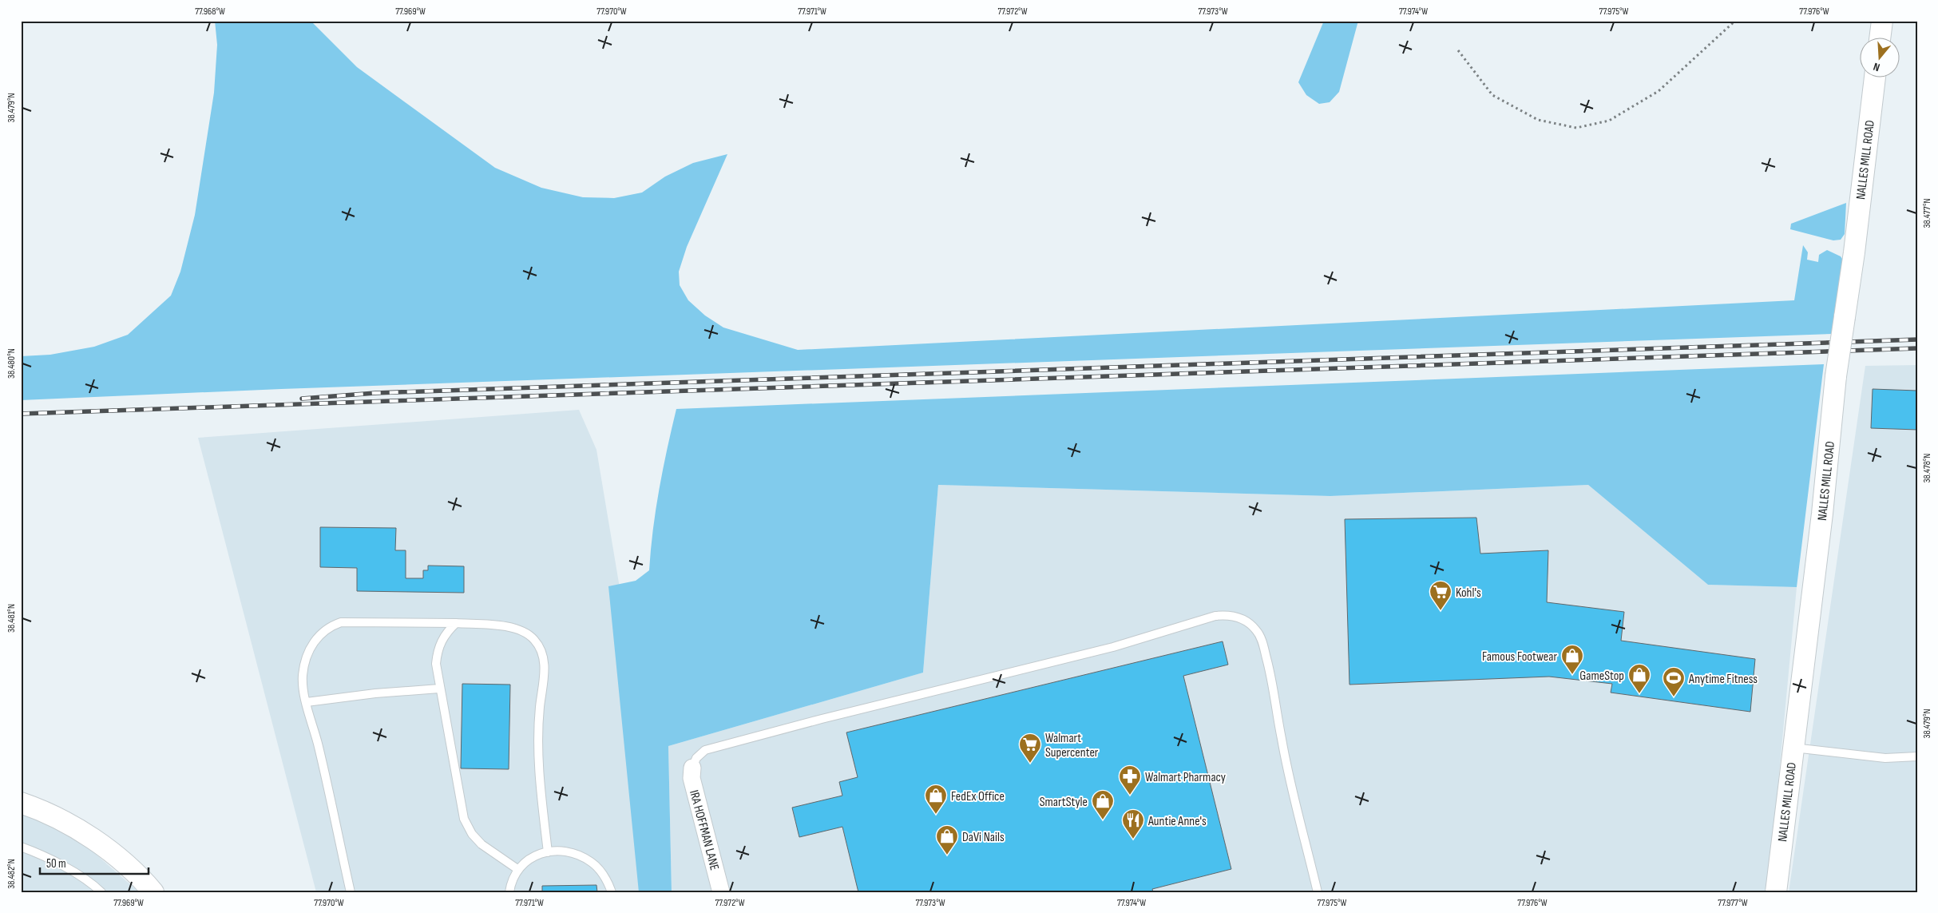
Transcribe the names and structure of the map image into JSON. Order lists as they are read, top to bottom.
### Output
{
  "streets": {
    "street": ["NALLES MILL ROAD", "IRA HOFFMAN LANE"]
  },
  "places": {
    "supermarket": ["Kohl's", "Walmart Supercenter"],
    "shop": [
      "Famous Footwear",
      "GameStop",
      "FedEx Office",
      "SmartStyle",
      "DaVi Nails"
    ],
    "sports": ["Anytime Fitness"],
    "pharmacy": ["Walmart Pharmacy"],
    "restaurant": ["Auntie Anne's"]
  },
  "scale_bar": "50 m",
  "north": "bottom",
  "coordinates": [
    "77.968°W",
    "77.969°W",
    "77.970°W",
    "77.971°W",
    "77.972°W",
    "77.973°W",
    "77.974°W",
    "77.975°W",
    "77.976°W",
    "38.479°N",
    "38.477°N",
    "38.480°N",
    "38.478°N",
    "38.481°N",
    "38.482°N",
    "77.977°W"
  ]
}
